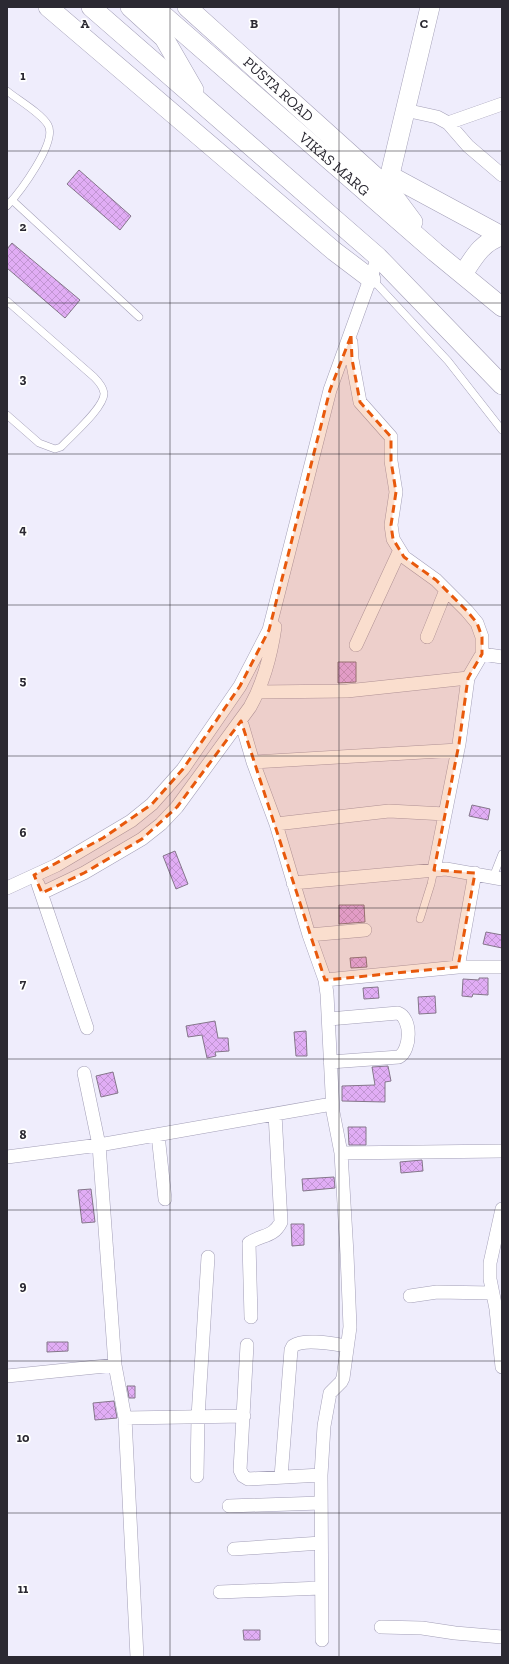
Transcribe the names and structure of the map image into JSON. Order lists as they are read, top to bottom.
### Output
{
  "streets": {
    "main road": ["PUSTA ROAD", "VIKAS MARG"]
  },
  "crossings": [
    ["PUSTA ROAD", "VIKAS MARG"]
  ],
  "grid": {
    "columns": ["A", "B", "C"],
    "rows": [
      "1",
      "2",
      "3",
      "4",
      "5",
      "6",
      "7",
      "8",
      "9",
      "10",
      "11"
    ]
  }
}
